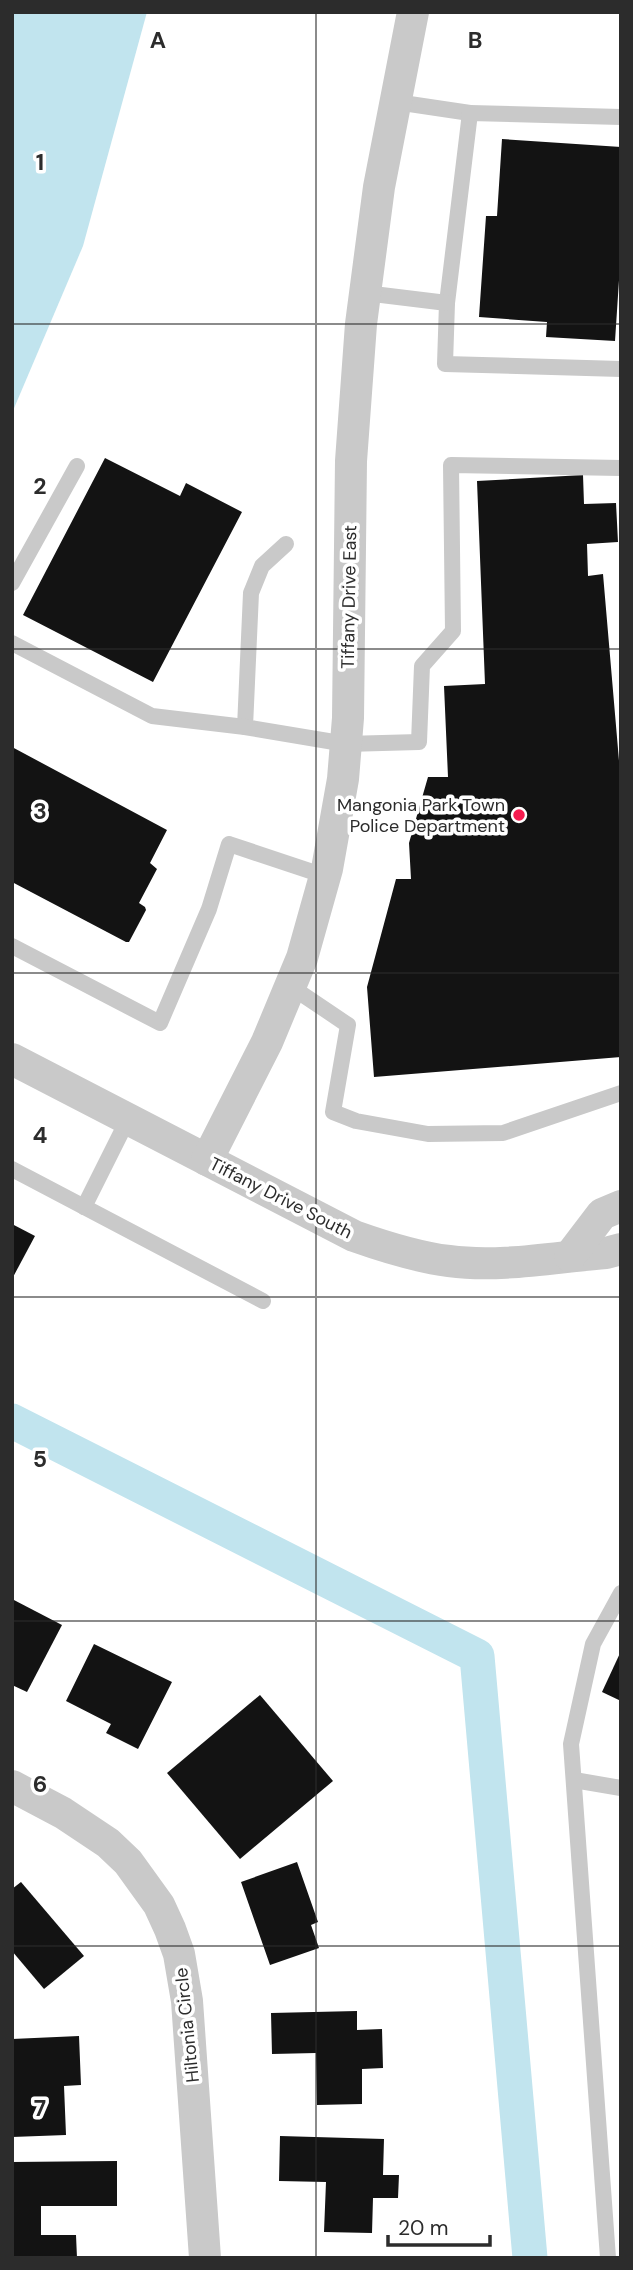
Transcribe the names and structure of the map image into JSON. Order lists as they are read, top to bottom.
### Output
{
  "streets": {
    "street": ["Tiffany Drive East", "Tiffany Drive South", "Hiltonia Circle"]
  },
  "crossings": [
    ["Tiffany Drive East", "Tiffany Drive South"]
  ],
  "places": ["Mangonia Park Town Police Department"],
  "scale_bar": "20 m",
  "grid": {
    "columns": ["A", "B"],
    "rows": [
      "1",
      "2",
      "3",
      "4",
      "5",
      "6",
      "7"
    ]
  }
}
